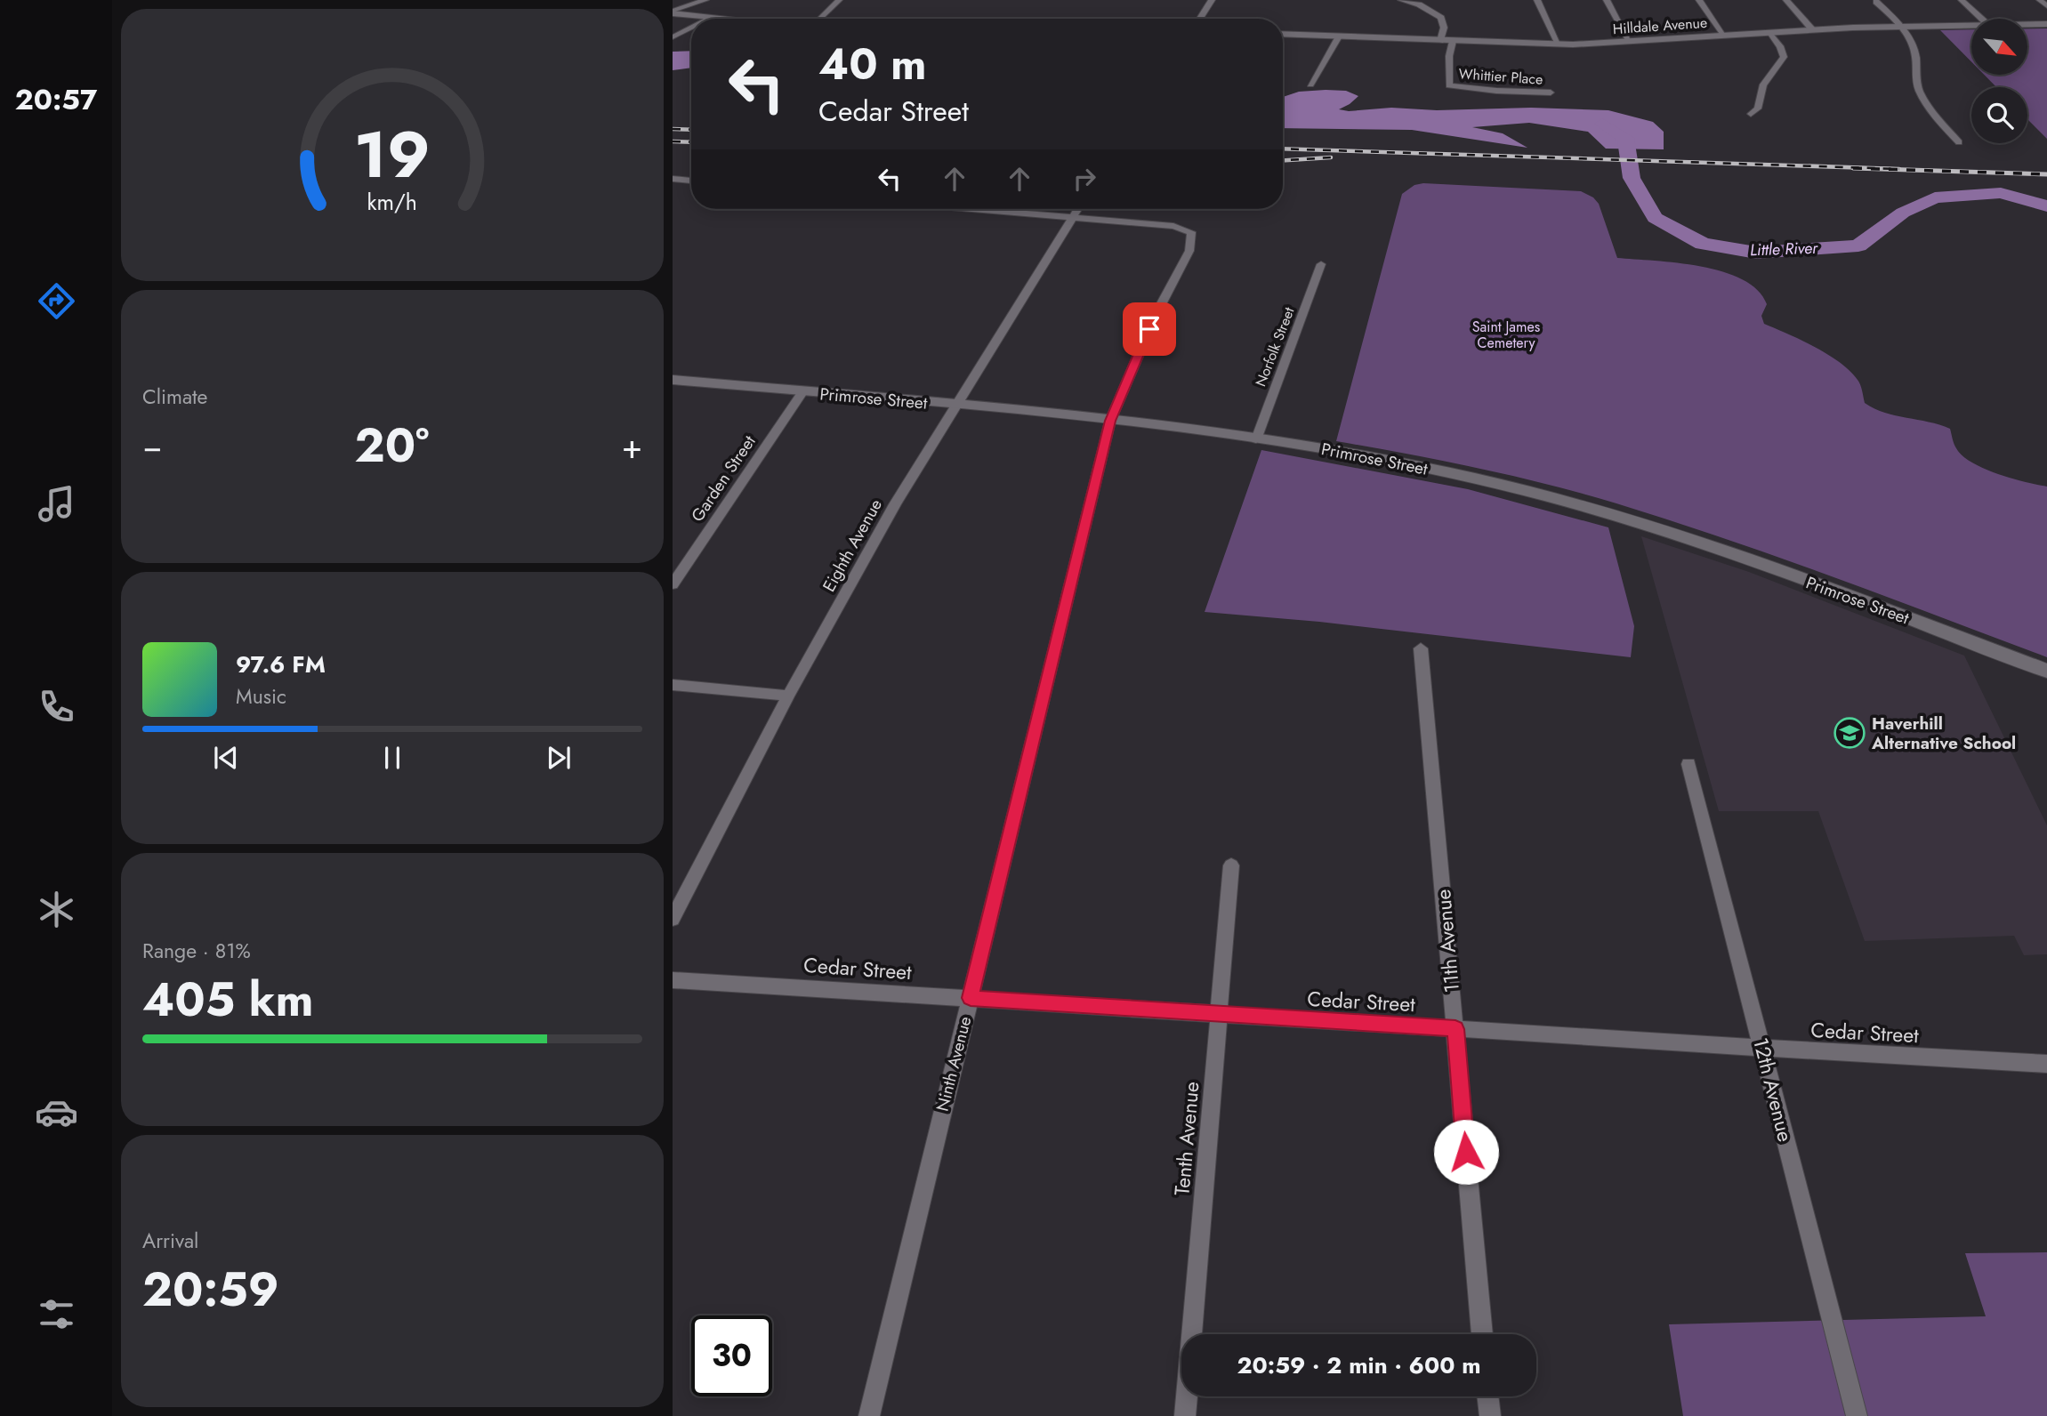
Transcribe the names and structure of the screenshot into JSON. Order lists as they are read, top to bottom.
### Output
{
  "streets": {
    "main road": ["Hilldale Avenue", "Primrose Street"],
    "street": [
      "Whittier Place",
      "Norfolk Street",
      "Garden Street",
      "Eighth Avenue",
      "11th Avenue",
      "Cedar Street",
      "Ninth Avenue",
      "12th Avenue",
      "Tenth Avenue"
    ]
  },
  "crossings": [
    ["Hilldale Avenue", "Whittier Place"],
    ["Norfolk Street", "Primrose Street"],
    ["Primrose Street", "Garden Street"],
    ["Primrose Street", "Eighth Avenue"],
    ["Primrose Street", "Ninth Avenue"],
    ["Eighth Avenue", "Ninth Avenue"],
    ["11th Avenue", "Cedar Street"],
    ["Cedar Street", "Ninth Avenue"],
    ["Cedar Street", "12th Avenue"],
    ["Cedar Street", "Tenth Avenue"]
  ],
  "water": ["Little River"],
  "parks": ["Saint James Cemetery"],
  "places": {
    "school or university": ["Haverhill Alternative School"]
  },
  "north": "bottom right",
  "page": {
    "tabs": "20:57",
    "turn": ["40 m", "Cedar Street"],
    "tile": [
      "Climate",
      ["Range · 81%", "405 km"],
      ["Arrival", "20:59"]
    ],
    "heat": ["−", "20°", "+"],
    "song": ["97.6 FM", "Music"],
    "limit": "30",
    "trip": "20:59 · 2 min · 600 m",
    "gauge": ["19", "km/h"]
  }
}
